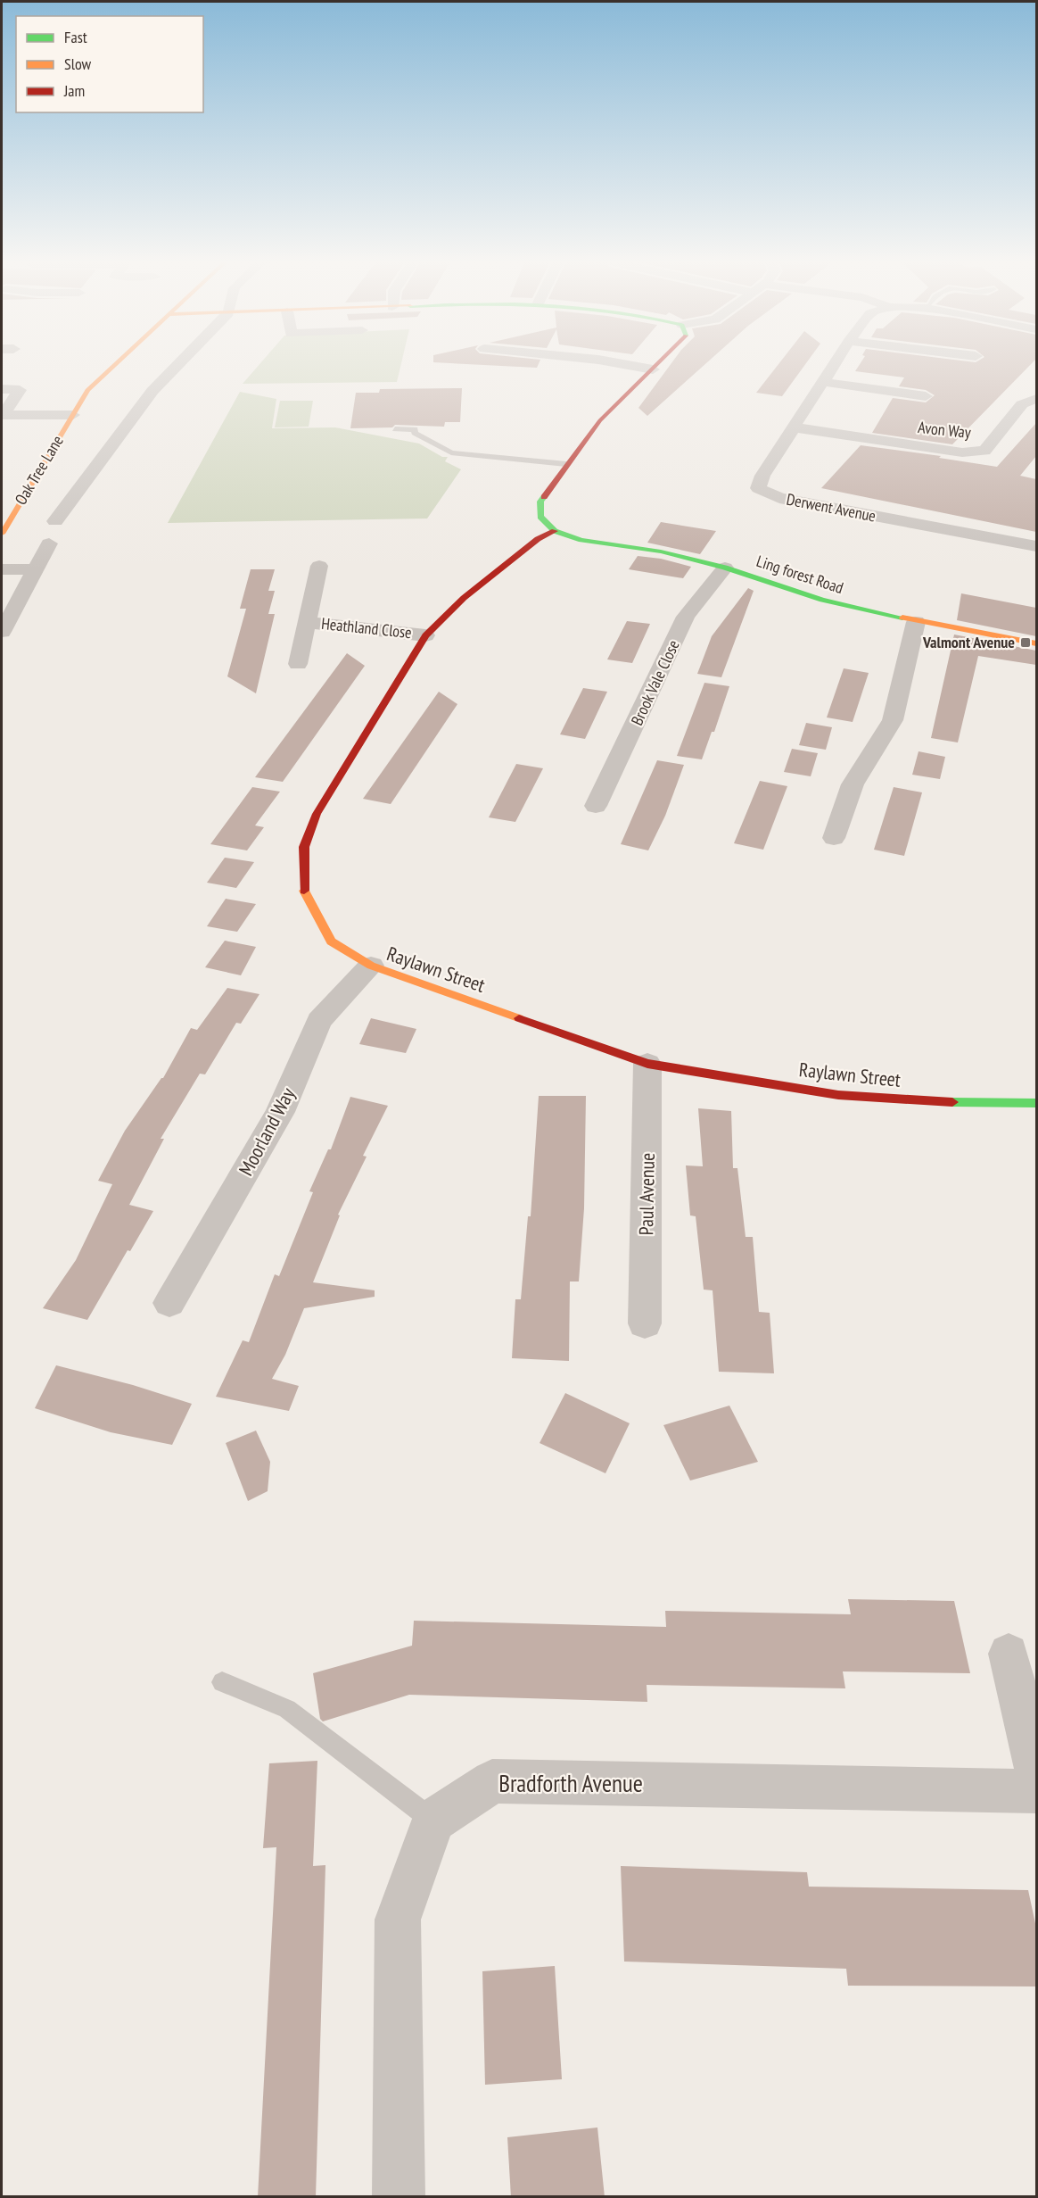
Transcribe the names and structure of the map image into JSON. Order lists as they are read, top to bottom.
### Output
{
  "streets": {
    "street": [
      "Avon Way",
      "Oak Tree Lane",
      "Derwent Avenue",
      "Ling forest Road",
      "Heathland Close",
      "Brook Vale Close",
      "Raylawn Street",
      "Moorland Way",
      "Paul Avenue",
      "Bradforth Avenue"
    ]
  },
  "crossings": [
    ["Avon Way", "Derwent Avenue"],
    ["Ling forest Road", "Brook Vale Close"],
    ["Ling forest Road", "Raylawn Street"],
    ["Heathland Close", "Raylawn Street"],
    ["Raylawn Street", "Moorland Way"],
    ["Raylawn Street", "Paul Avenue"]
  ],
  "places": {
    "transit": ["Valmont Avenue"]
  },
  "legend": ["Fast", "Slow", "Jam"]
}
